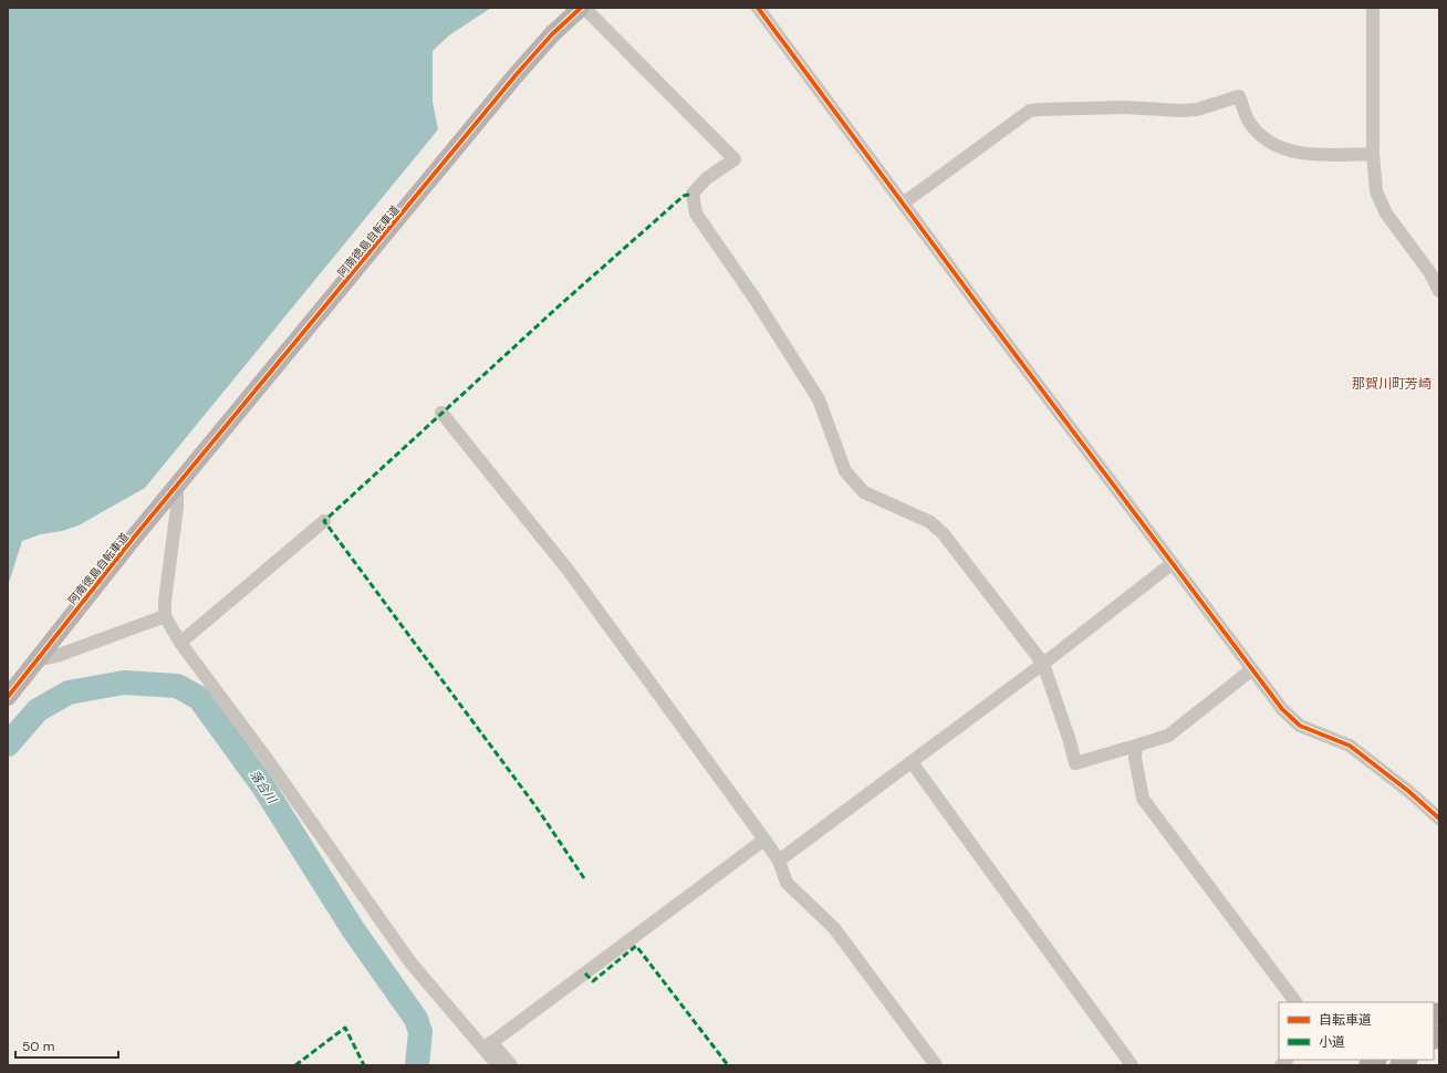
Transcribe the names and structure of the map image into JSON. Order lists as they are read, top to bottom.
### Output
{
  "streets": {
    "main road": ["阿南徳島自転車道"]
  },
  "districts": ["那賀川町芳崎"],
  "water": ["落合川"],
  "legend": ["自転車道", "小道"],
  "scale_bar": "50 m"
}
